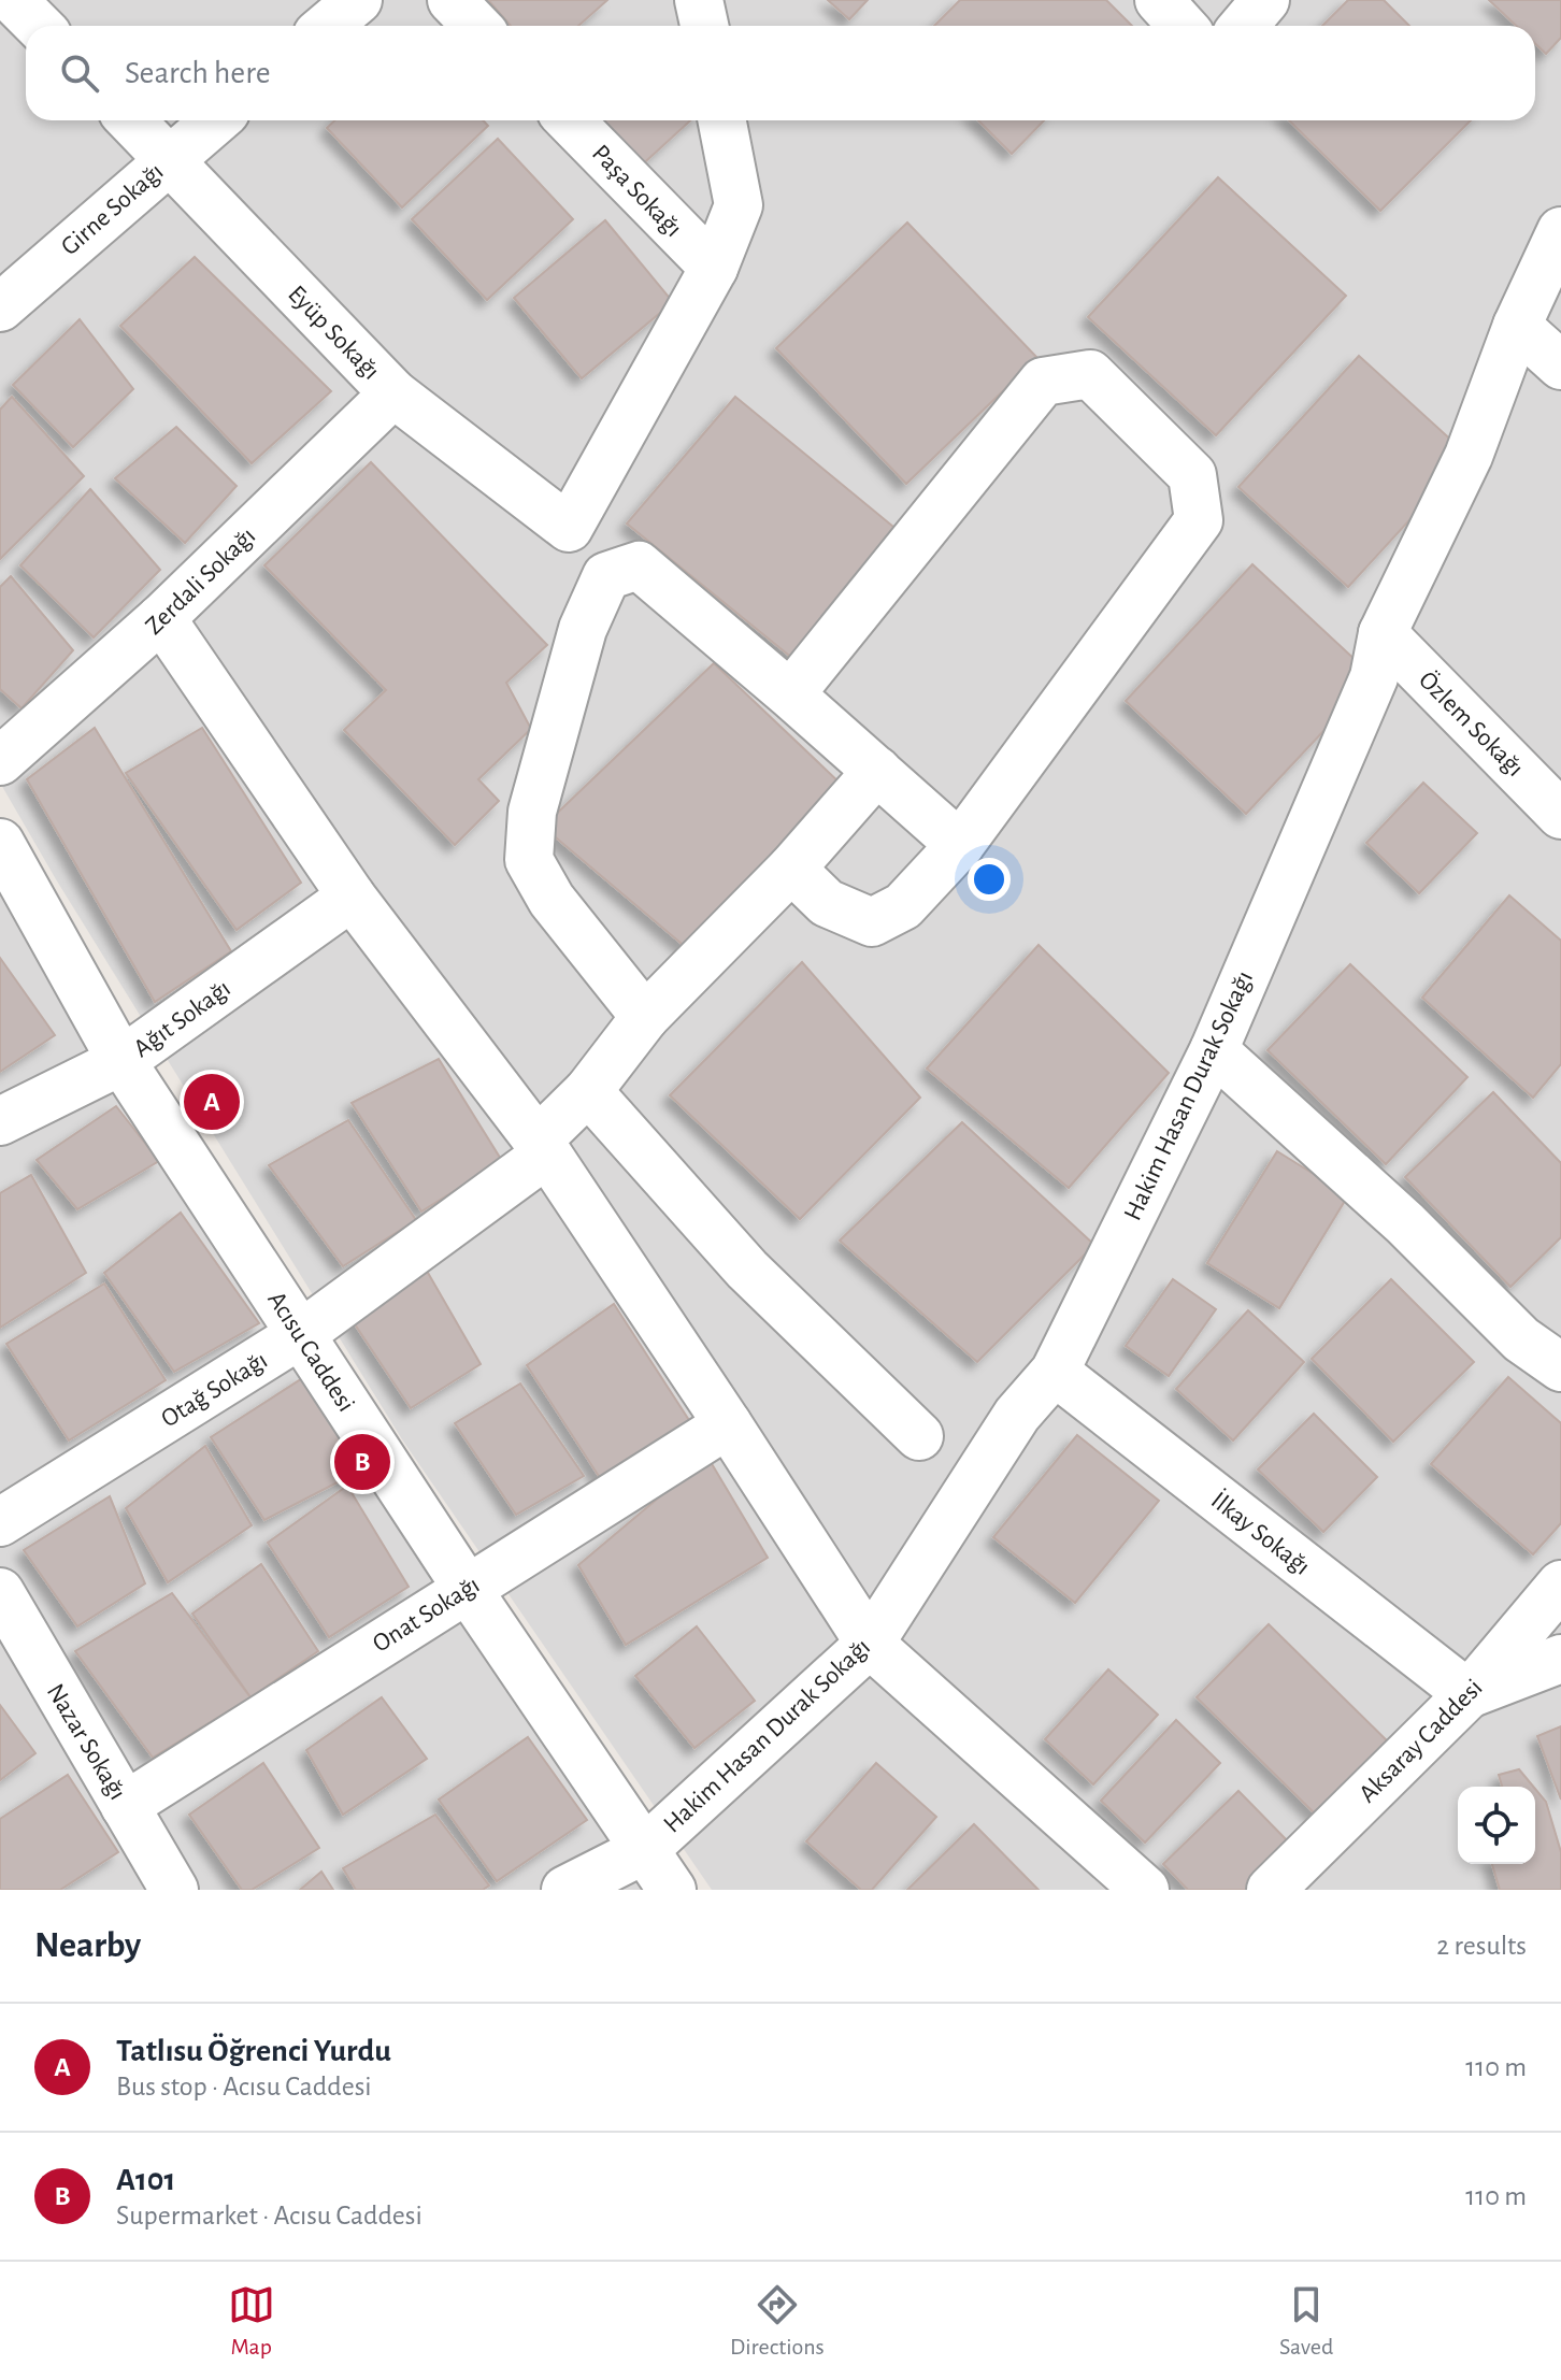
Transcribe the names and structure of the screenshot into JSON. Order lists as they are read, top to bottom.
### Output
{
  "streets": {
    "street": [
      "Paşa Sokağı",
      "Girne Sokağı",
      "Eyüp Sokağı",
      "Zerdali Sokağı",
      "Özlem Sokağı",
      "Ağıt Sokağı",
      "Hakim Hasan Durak Sokağı",
      "Acısu Caddesi",
      "Otağ Sokağı",
      "İlkay Sokağı",
      "Onat Sokağı",
      "Aksaray Caddesi",
      "Nazar Sokağı"
    ]
  },
  "crossings": [
    ["Paşa Sokağı", "Eyüp Sokağı"],
    ["Girne Sokağı", "Eyüp Sokağı"],
    ["Eyüp Sokağı", "Zerdali Sokağı"],
    ["Özlem Sokağı", "Hakim Hasan Durak Sokağı"],
    ["Ağıt Sokağı", "Acısu Caddesi"],
    ["Hakim Hasan Durak Sokağı", "Acısu Caddesi"],
    ["Hakim Hasan Durak Sokağı", "İlkay Sokağı"],
    ["Acısu Caddesi", "Otağ Sokağı"],
    ["Acısu Caddesi", "Onat Sokağı"],
    ["İlkay Sokağı", "Aksaray Caddesi"],
    ["Onat Sokağı", "Nazar Sokağı"]
  ],
  "page": {
    "search": "Search here",
    "pins": ["A", "B"],
    "heading": ["Nearby", "2 results"],
    "list": [
      {
        "mark": "A",
        "name": "Tatlısu Öğrenci Yurdu",
        "note": "Bus stop · Acısu Caddesi",
        "value": "110 m"
      },
      {
        "mark": "B",
        "name": "A101",
        "note": "Supermarket · Acısu Caddesi",
        "value": "110 m"
      }
    ],
    "nav": ["Map", "Directions", "Saved"]
  }
}
